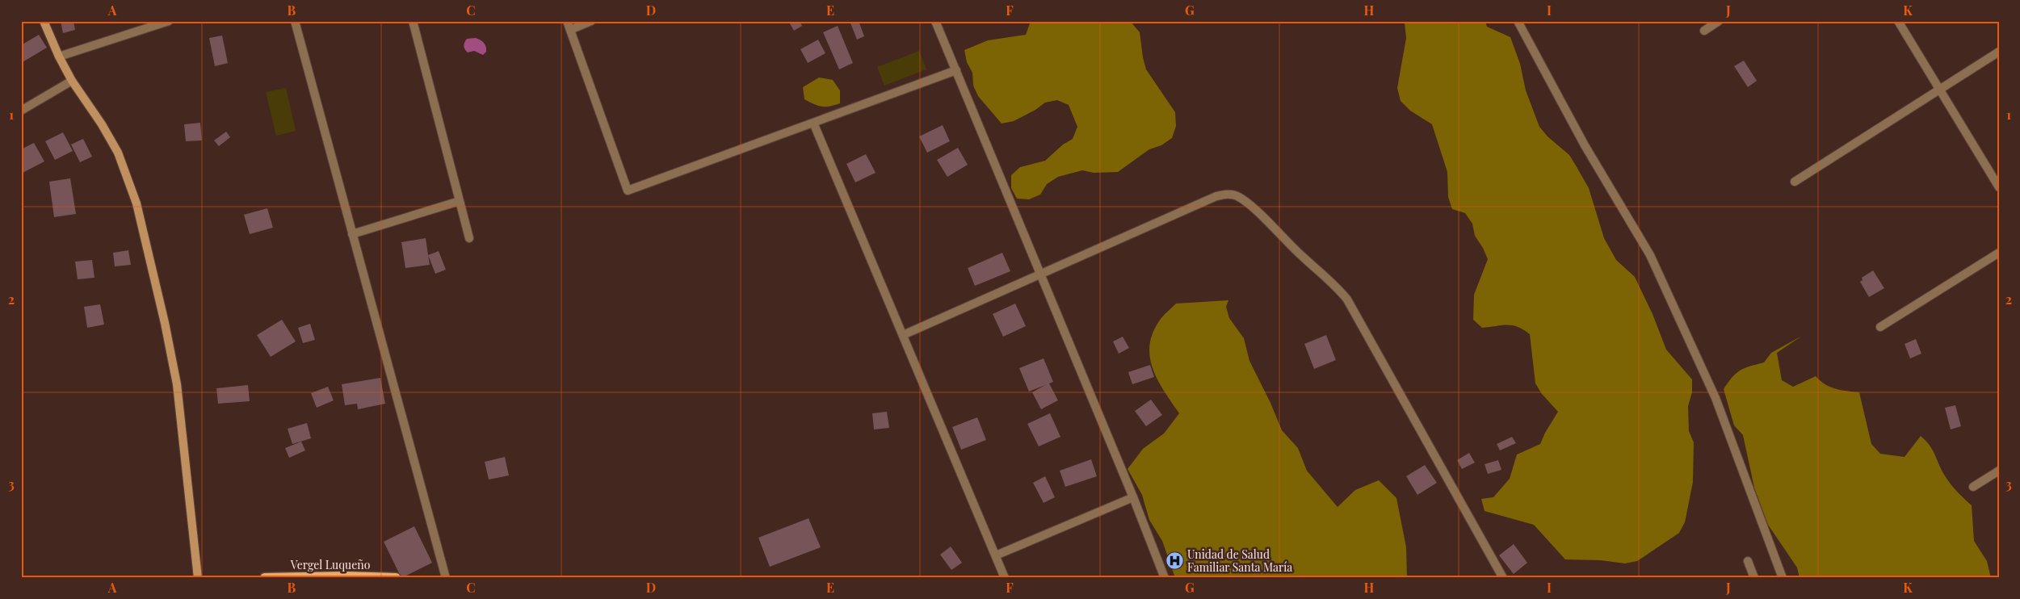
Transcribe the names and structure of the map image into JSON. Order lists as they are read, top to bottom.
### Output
{
  "streets": {
    "main road": ["Vergel Luqueño"]
  },
  "places": {
    "hospital": ["Unidad de Salud Familiar Santa María"]
  },
  "grid": {
    "columns": [
      "A",
      "B",
      "C",
      "D",
      "E",
      "F",
      "G",
      "H",
      "I",
      "J",
      "K"
    ],
    "rows": ["1", "2", "3"]
  }
}
